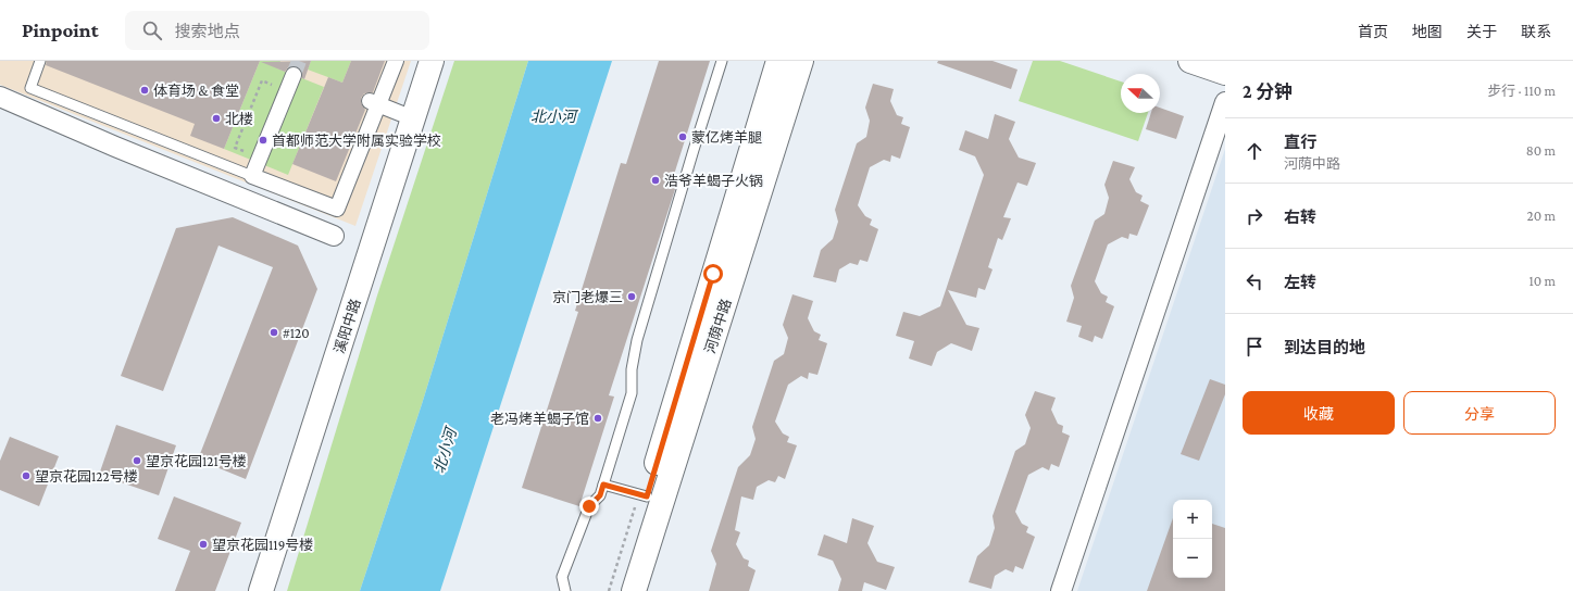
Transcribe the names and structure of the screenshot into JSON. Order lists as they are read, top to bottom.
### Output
{
  "streets": {
    "street": ["溪阳中路", "河荫中路"]
  },
  "water": ["北小河"],
  "places": [
    "体育场 & 食堂",
    "北楼",
    "蒙亿烤羊腿",
    "首都师范大学附属实验学校",
    "浩爷羊蝎子火锅",
    "京门老爆三",
    "#120",
    "老冯烤羊蝎子馆",
    "望京花园121号楼",
    "望京花园122号楼",
    "望京花园119号楼"
  ],
  "north": "left",
  "page": {
    "header": "Pinpoint",
    "search": "搜索地点",
    "nav": [
      "首页",
      "地图",
      "关于",
      "联系"
    ],
    "heading": ["2 分钟", "步行 · 110 m"],
    "list": [
      ["直行", "河荫中路", "80 m"],
      ["右转", "20 m"],
      ["左转", "10 m"],
      "到达目的地"
    ],
    "buttons": ["收藏", "分享"],
    "map_buttons": ["+", "−"]
  }
}
